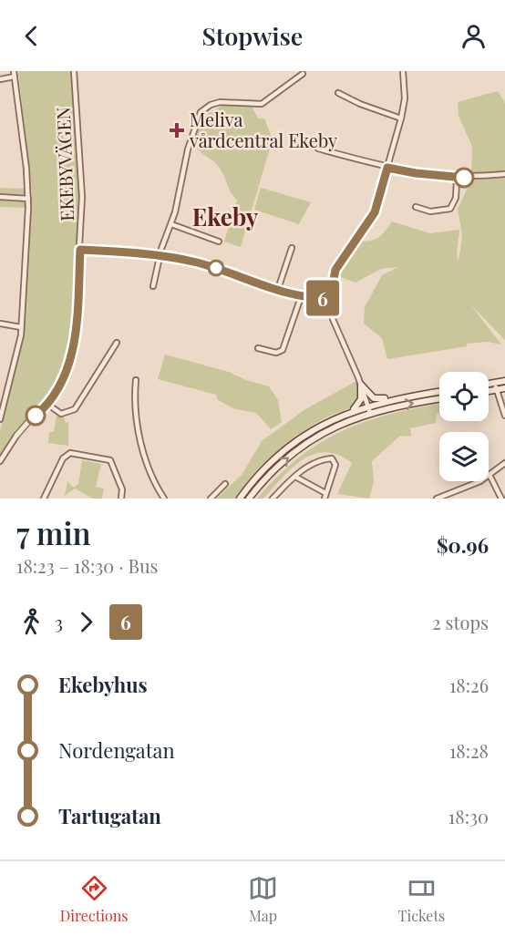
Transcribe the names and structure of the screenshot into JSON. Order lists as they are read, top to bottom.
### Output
{
  "streets": {
    "street": ["EKEBYVÄGEN"]
  },
  "districts": ["Ekeby"],
  "places": {
    "health": ["Meliva vårdcentral Ekeby"]
  },
  "lines": ["bus line 6"],
  "page": {
    "header": "Stopwise",
    "on_map": "6",
    "heading": ["7 min", "18:23 – 18:30 · Bus", "$0.96"],
    "legs": ["3", "6", "2 stops"],
    "list": [
      {
        "name": "Ekebyhus",
        "value": "18:26"
      },
      {
        "name": "Nordengatan",
        "value": "18:28"
      },
      {
        "name": "Tartugatan",
        "value": "18:30"
      }
    ],
    "tabs": ["Directions", "Map", "Tickets"]
  }
}
